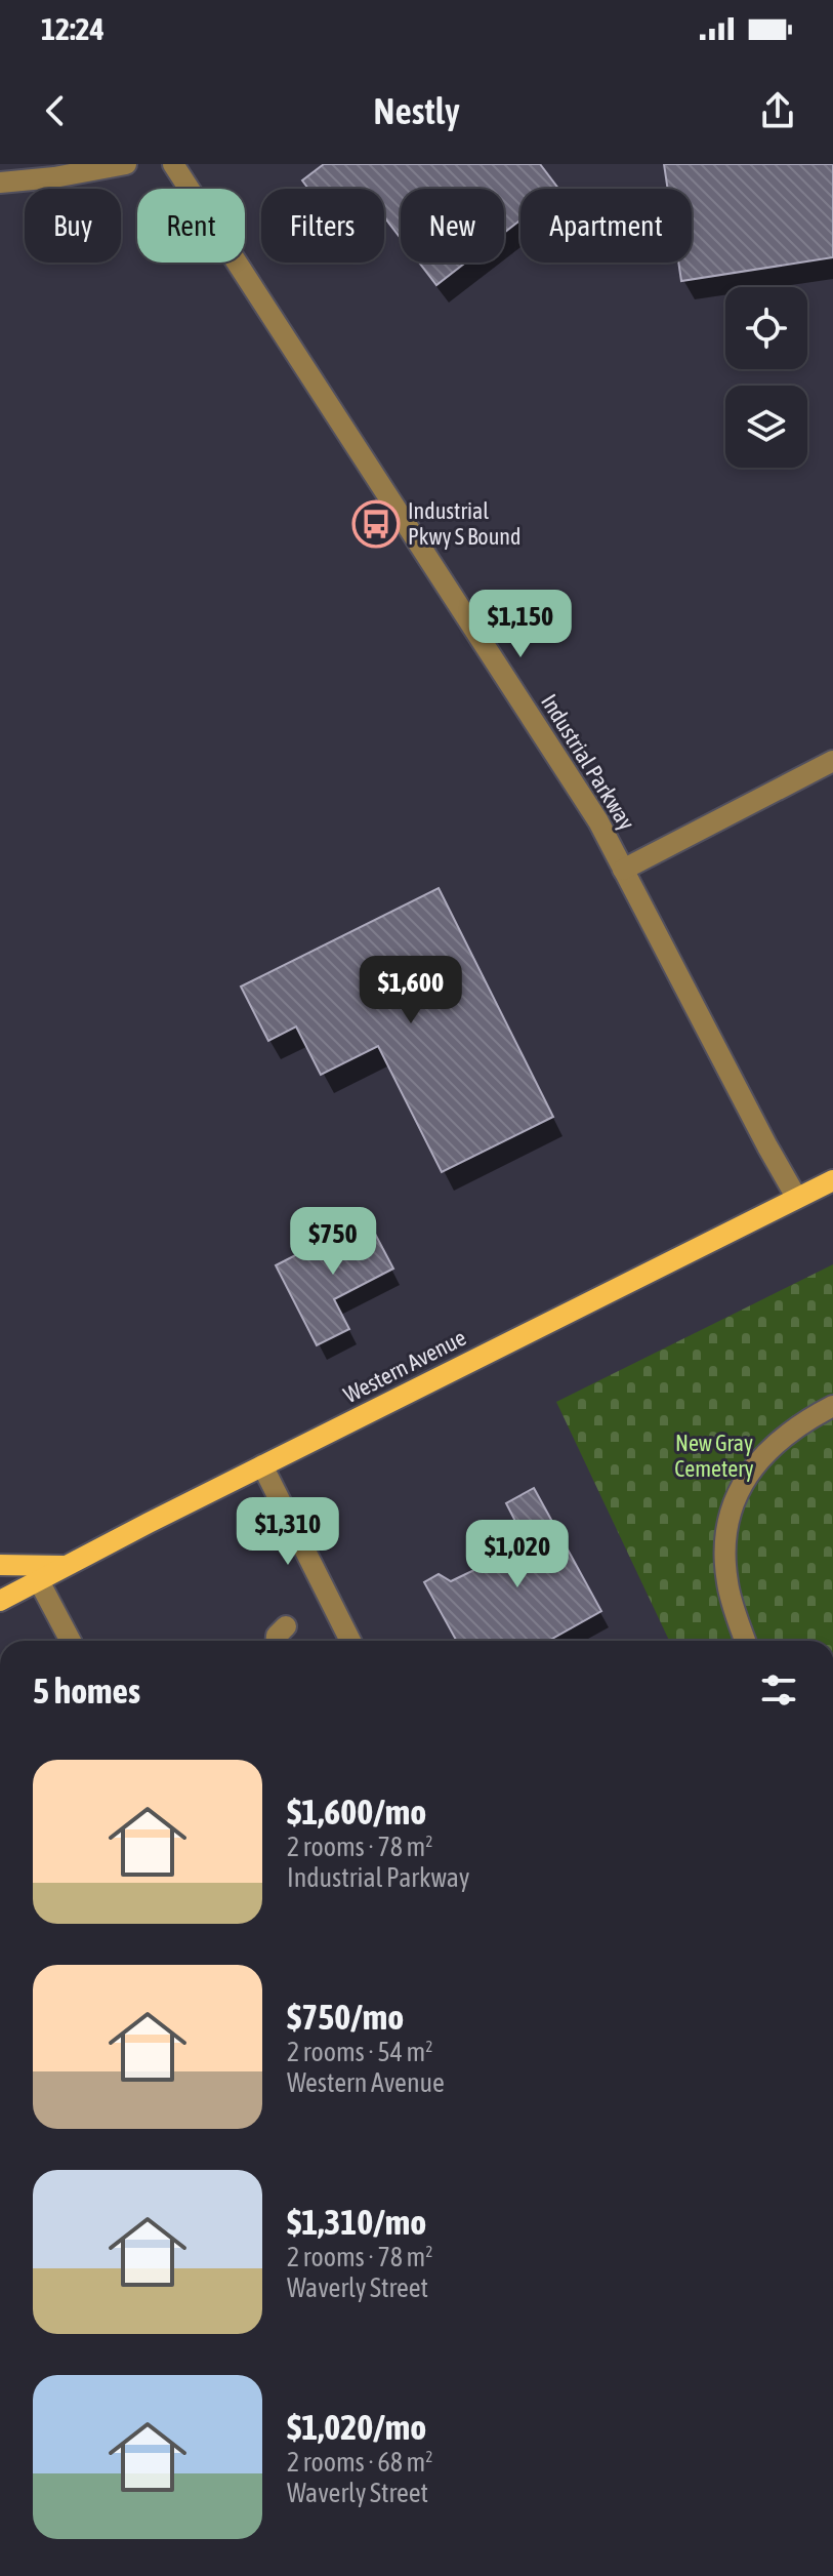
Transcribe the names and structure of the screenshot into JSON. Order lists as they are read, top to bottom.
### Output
{
  "streets": {
    "main road": ["Western Avenue"],
    "street": ["Industrial Parkway"]
  },
  "crossings": [
    ["Industrial Parkway", "Western Avenue"]
  ],
  "parks": ["New Gray Cemetery"],
  "places": {
    "bus stop": ["Industrial Pkwy S Bound"]
  },
  "page": {
    "status": "12:24",
    "header": "Nestly",
    "chip": [
      "Buy",
      "Rent",
      "Filters",
      "New",
      "Apartment"
    ],
    "price": [
      "$1,150",
      "$1,600",
      "$750",
      "$1,310",
      "$1,020"
    ],
    "heading": "5 homes",
    "list": [
      {
        "name": "$1,600/mo",
        "note": "2 rooms · 78 m² · Industrial Parkway"
      },
      {
        "name": "$750/mo",
        "note": "2 rooms · 54 m² · Western Avenue"
      },
      {
        "name": "$1,310/mo",
        "note": "2 rooms · 78 m² · Waverly Street"
      },
      {
        "name": "$1,020/mo",
        "note": "2 rooms · 68 m² · Waverly Street"
      }
    ]
  }
}
